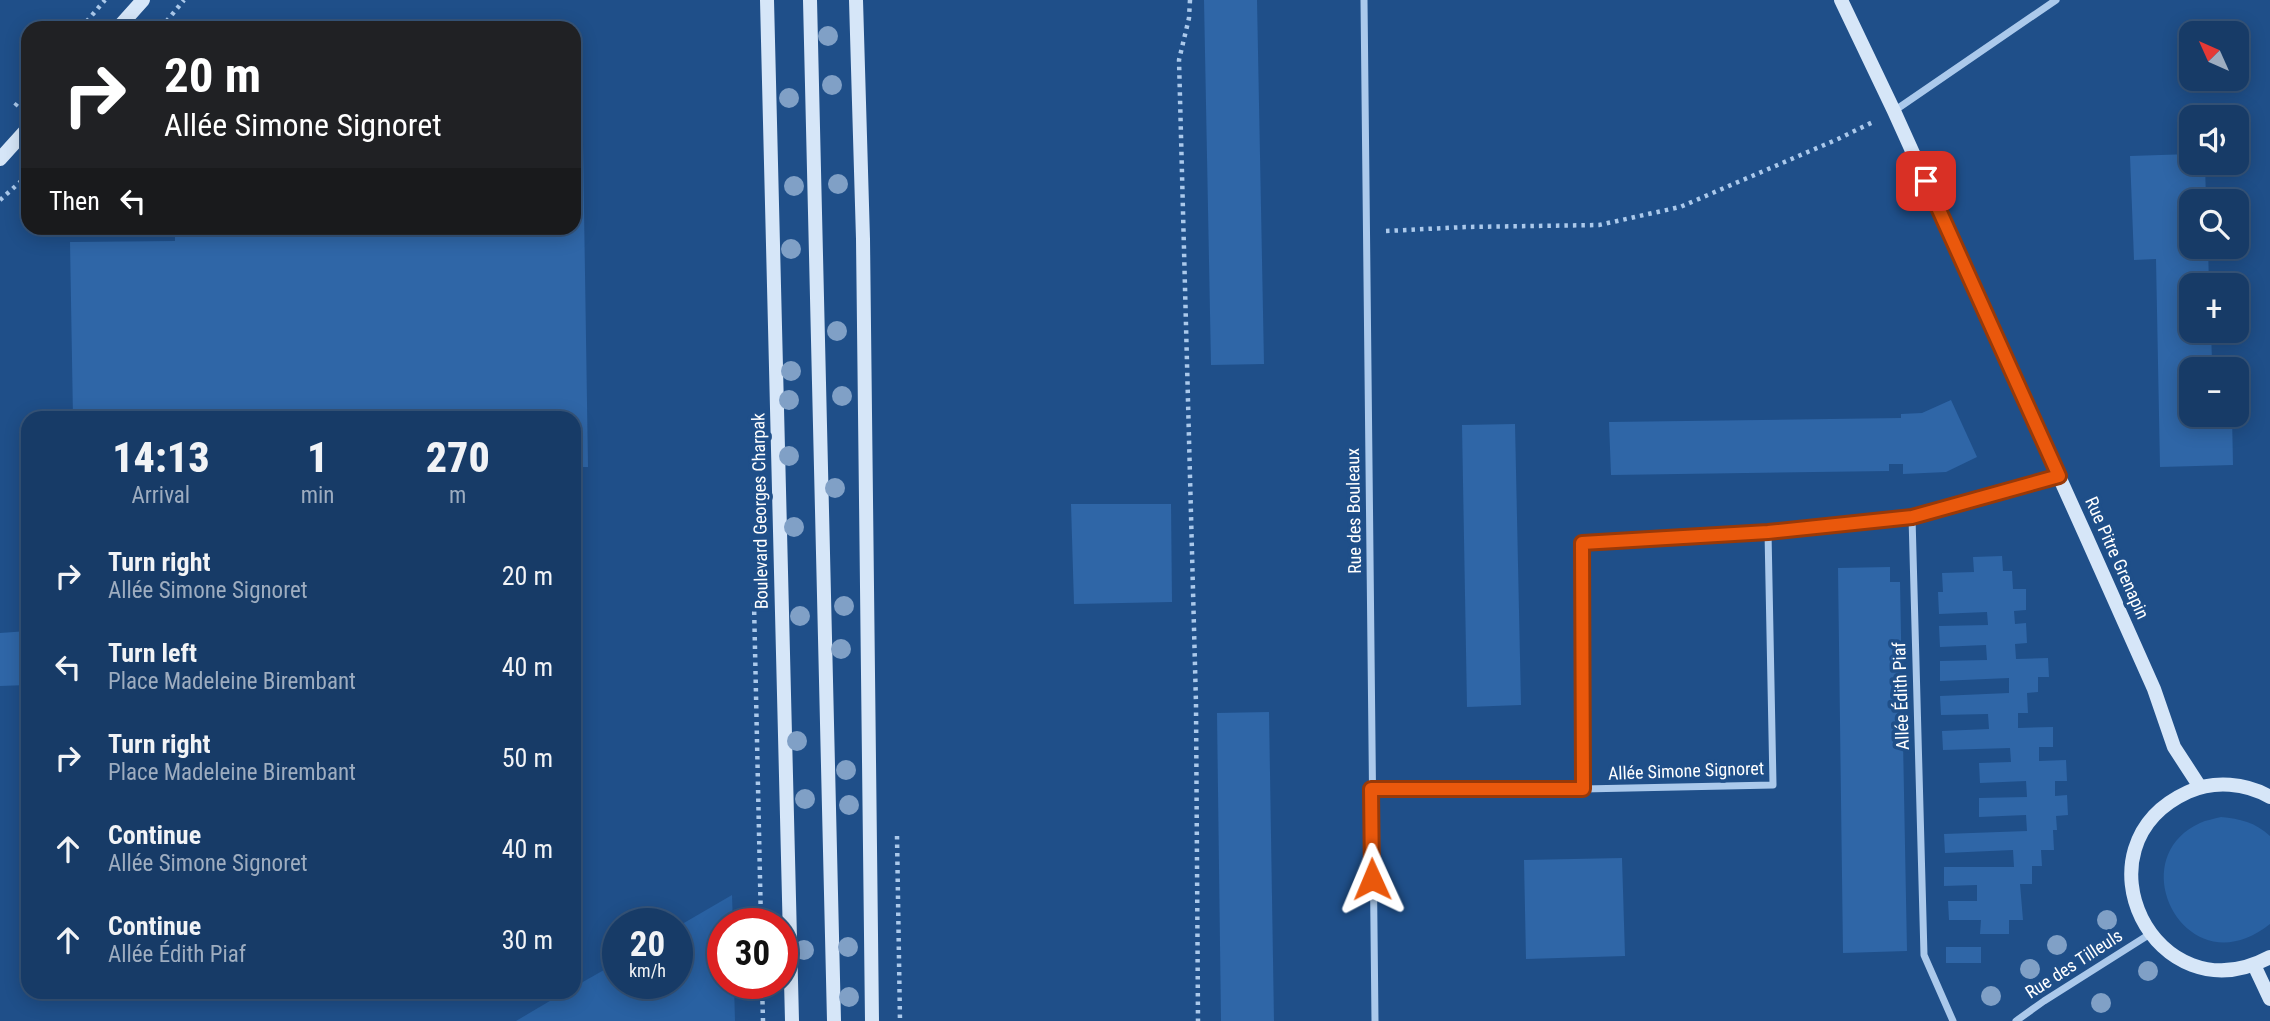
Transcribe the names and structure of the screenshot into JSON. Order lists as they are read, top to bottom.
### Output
{
  "streets": {
    "street": [
      "Boulevard Georges Charpak",
      "Rue des Bouleaux",
      "Rue Pitre Grenapin",
      "Allée Édith Piaf",
      "Allée Simone Signoret",
      "Rue des Tilleuls"
    ]
  },
  "crossings": [
    ["Rue des Bouleaux", "Allée Simone Signoret"]
  ],
  "north": "top left",
  "page": {
    "map_buttons": ["+", "−"],
    "turn": ["20 m", "Allée Simone Signoret"],
    "then": "Then",
    "eta": [
      "14:13",
      "Arrival",
      "1",
      "min",
      "270",
      "m"
    ],
    "list": [
      {
        "name": "Turn right",
        "note": "Allée Simone Signoret",
        "value": "20 m"
      },
      {
        "name": "Turn left",
        "note": "Place Madeleine Birembant",
        "value": "40 m"
      },
      {
        "name": "Turn right",
        "note": "Place Madeleine Birembant",
        "value": "50 m"
      },
      {
        "name": "Continue",
        "note": "Allée Simone Signoret",
        "value": "40 m"
      },
      {
        "name": "Continue",
        "note": "Allée Édith Piaf",
        "value": "30 m"
      }
    ],
    "speed": "20 km/h",
    "limit": "30"
  }
}
